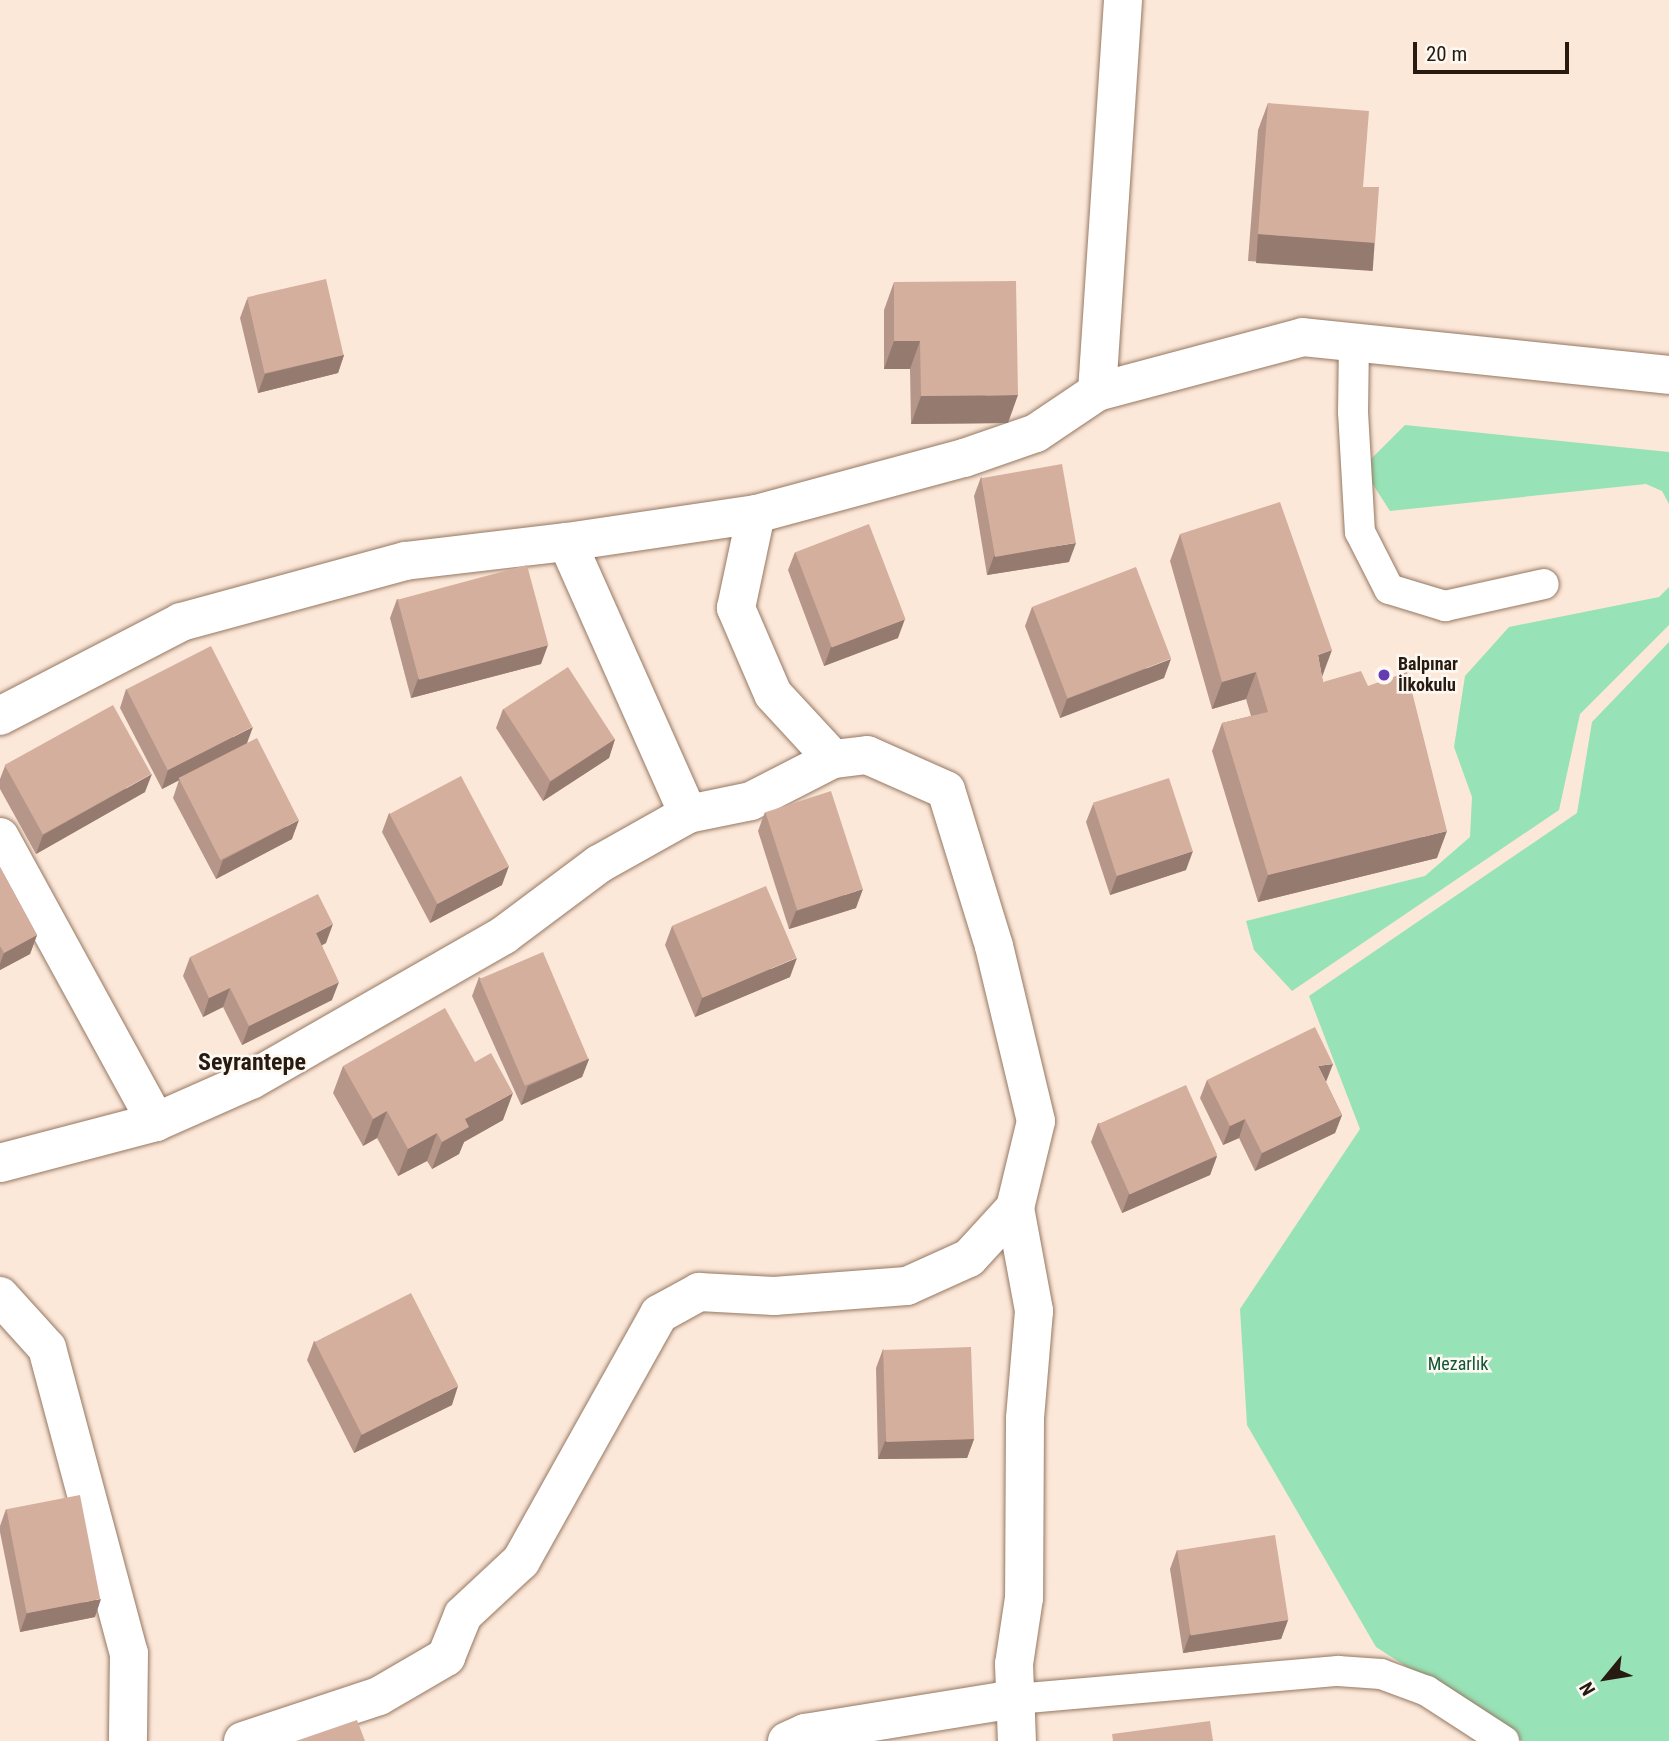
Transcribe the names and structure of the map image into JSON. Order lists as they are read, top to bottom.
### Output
{
  "districts": ["Seyrantepe"],
  "parks": ["Mezarlık"],
  "places": ["Balpınar İlkokulu"],
  "scale_bar": "20 m",
  "north": "bottom left"
}
